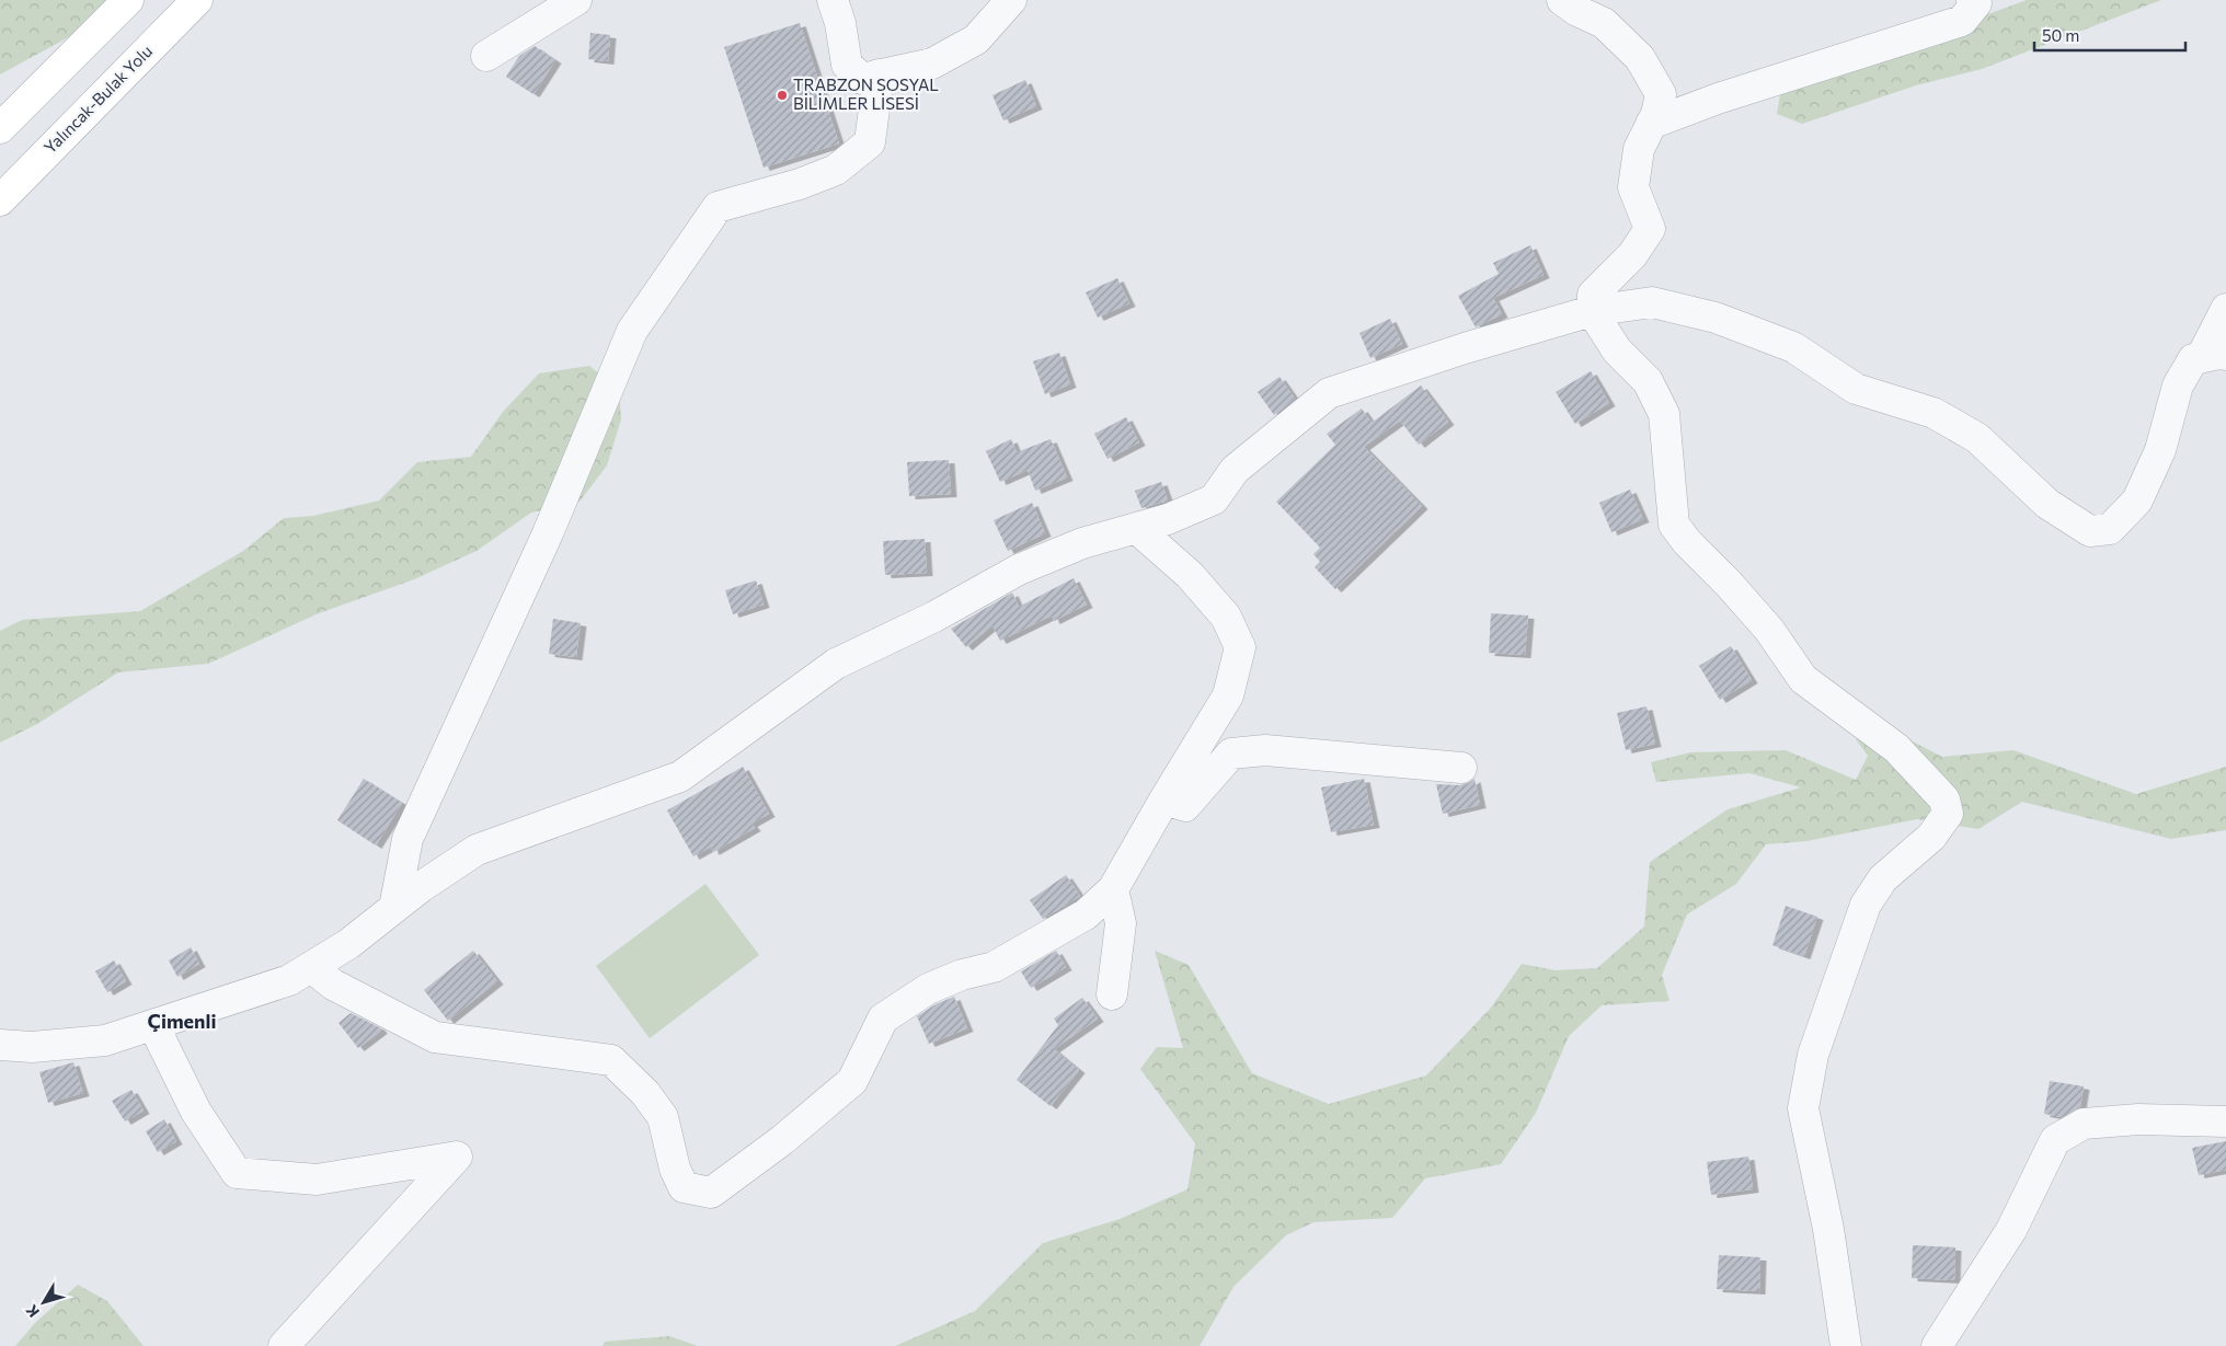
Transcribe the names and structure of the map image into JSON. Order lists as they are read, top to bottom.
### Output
{
  "streets": {
    "main road": ["Yalıncak-Bulak Yolu"]
  },
  "districts": ["Çimenli"],
  "places": ["TRABZON SOSYAL BİLİMLER LİSESİ"],
  "scale_bar": "50 m",
  "north": "bottom left"
}
